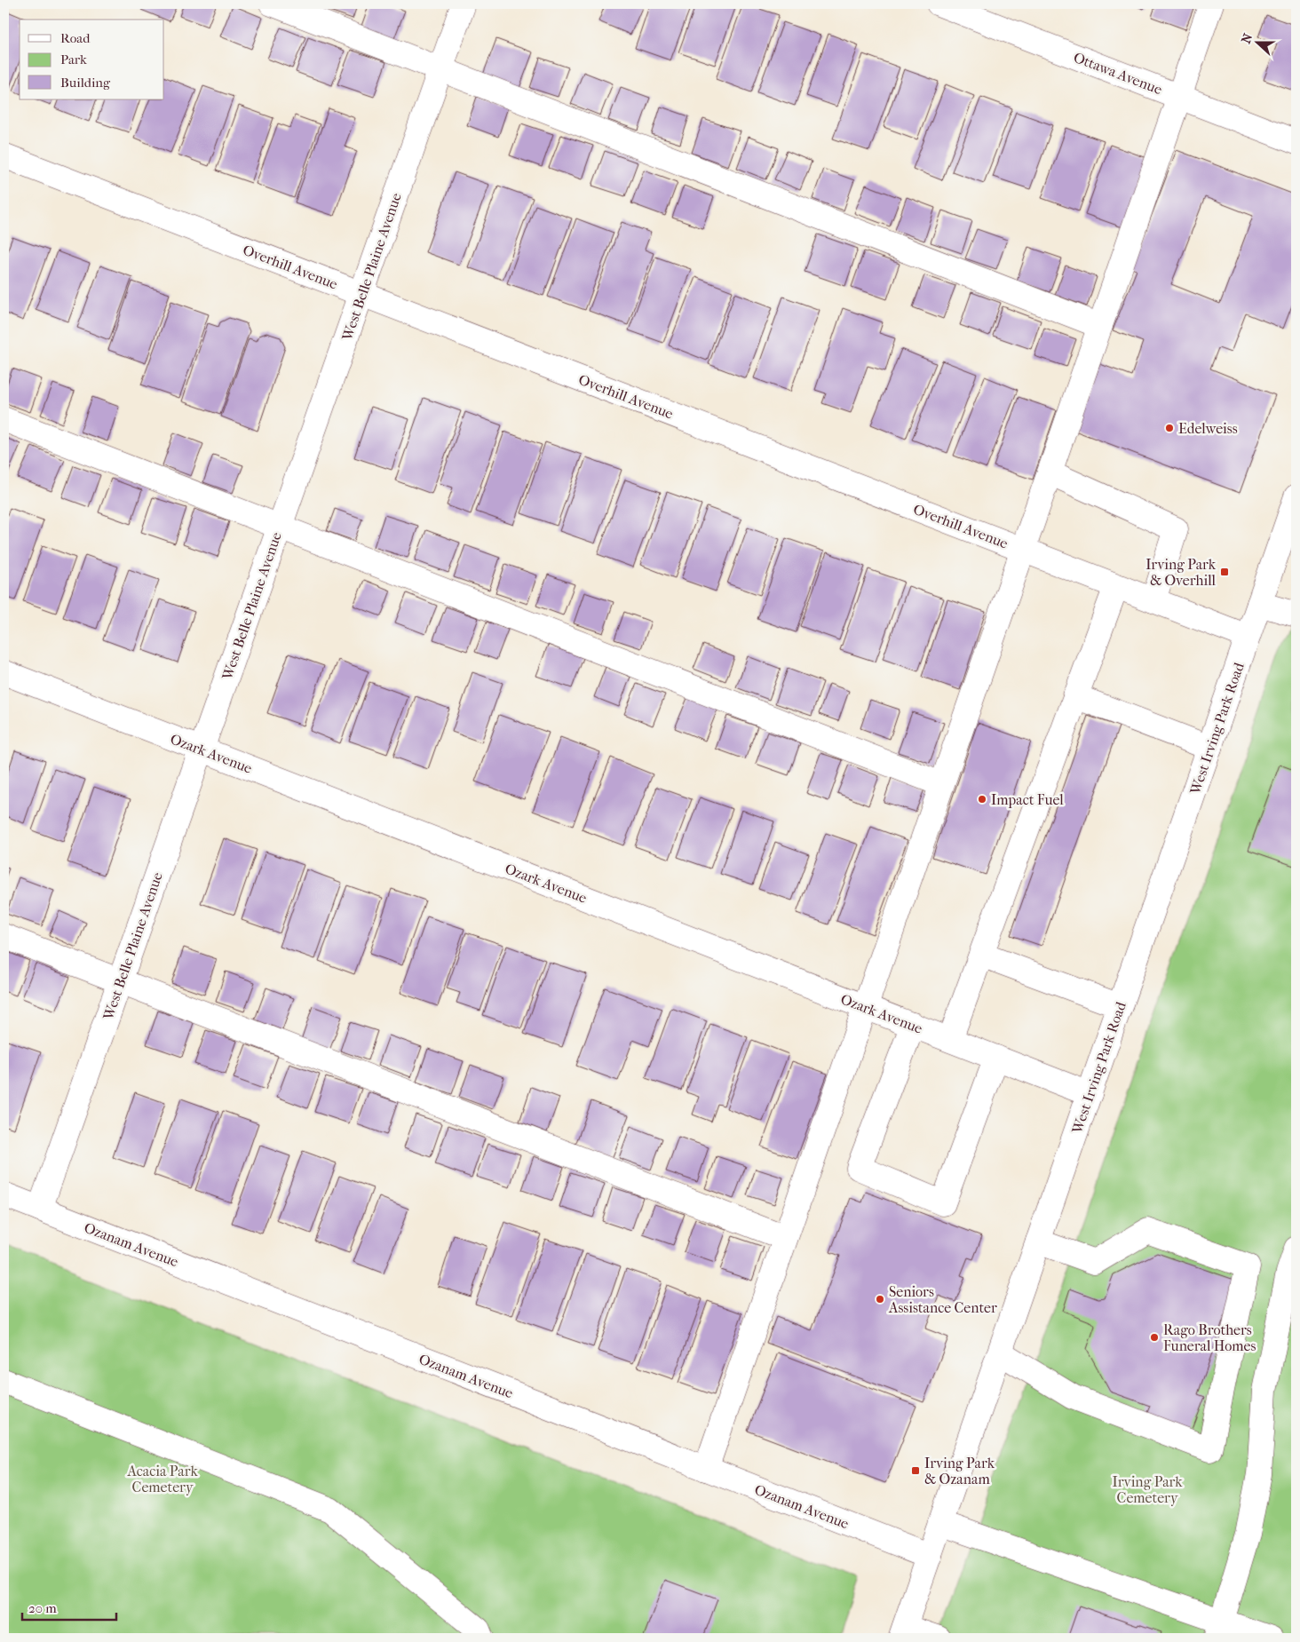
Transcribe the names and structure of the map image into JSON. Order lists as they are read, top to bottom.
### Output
{
  "streets": {
    "street": [
      "Ottawa Avenue",
      "Overhill Avenue",
      "West Belle Plaine Avenue",
      "West Irving Park Road",
      "Ozark Avenue",
      "Ozanam Avenue"
    ]
  },
  "crossings": [
    ["Overhill Avenue", "West Belle Plaine Avenue"],
    ["Overhill Avenue", "West Irving Park Road"],
    ["West Belle Plaine Avenue", "Ozark Avenue"],
    ["West Belle Plaine Avenue", "Ozanam Avenue"],
    ["West Irving Park Road", "Ozark Avenue"],
    ["West Irving Park Road", "Ozanam Avenue"]
  ],
  "parks": ["Acacia Park Cemetery", "Irving Park Cemetery"],
  "places": {
    "other": [
      "Edelweiss",
      "Impact Fuel",
      "Seniors Assistance Center",
      "Rago Brothers Funeral Homes"
    ],
    "transit": ["Irving Park & Overhill", "Irving Park & Ozanam"]
  },
  "legend": ["Road", "Park", "Building"],
  "scale_bar": "20 m",
  "north": "left"
}
